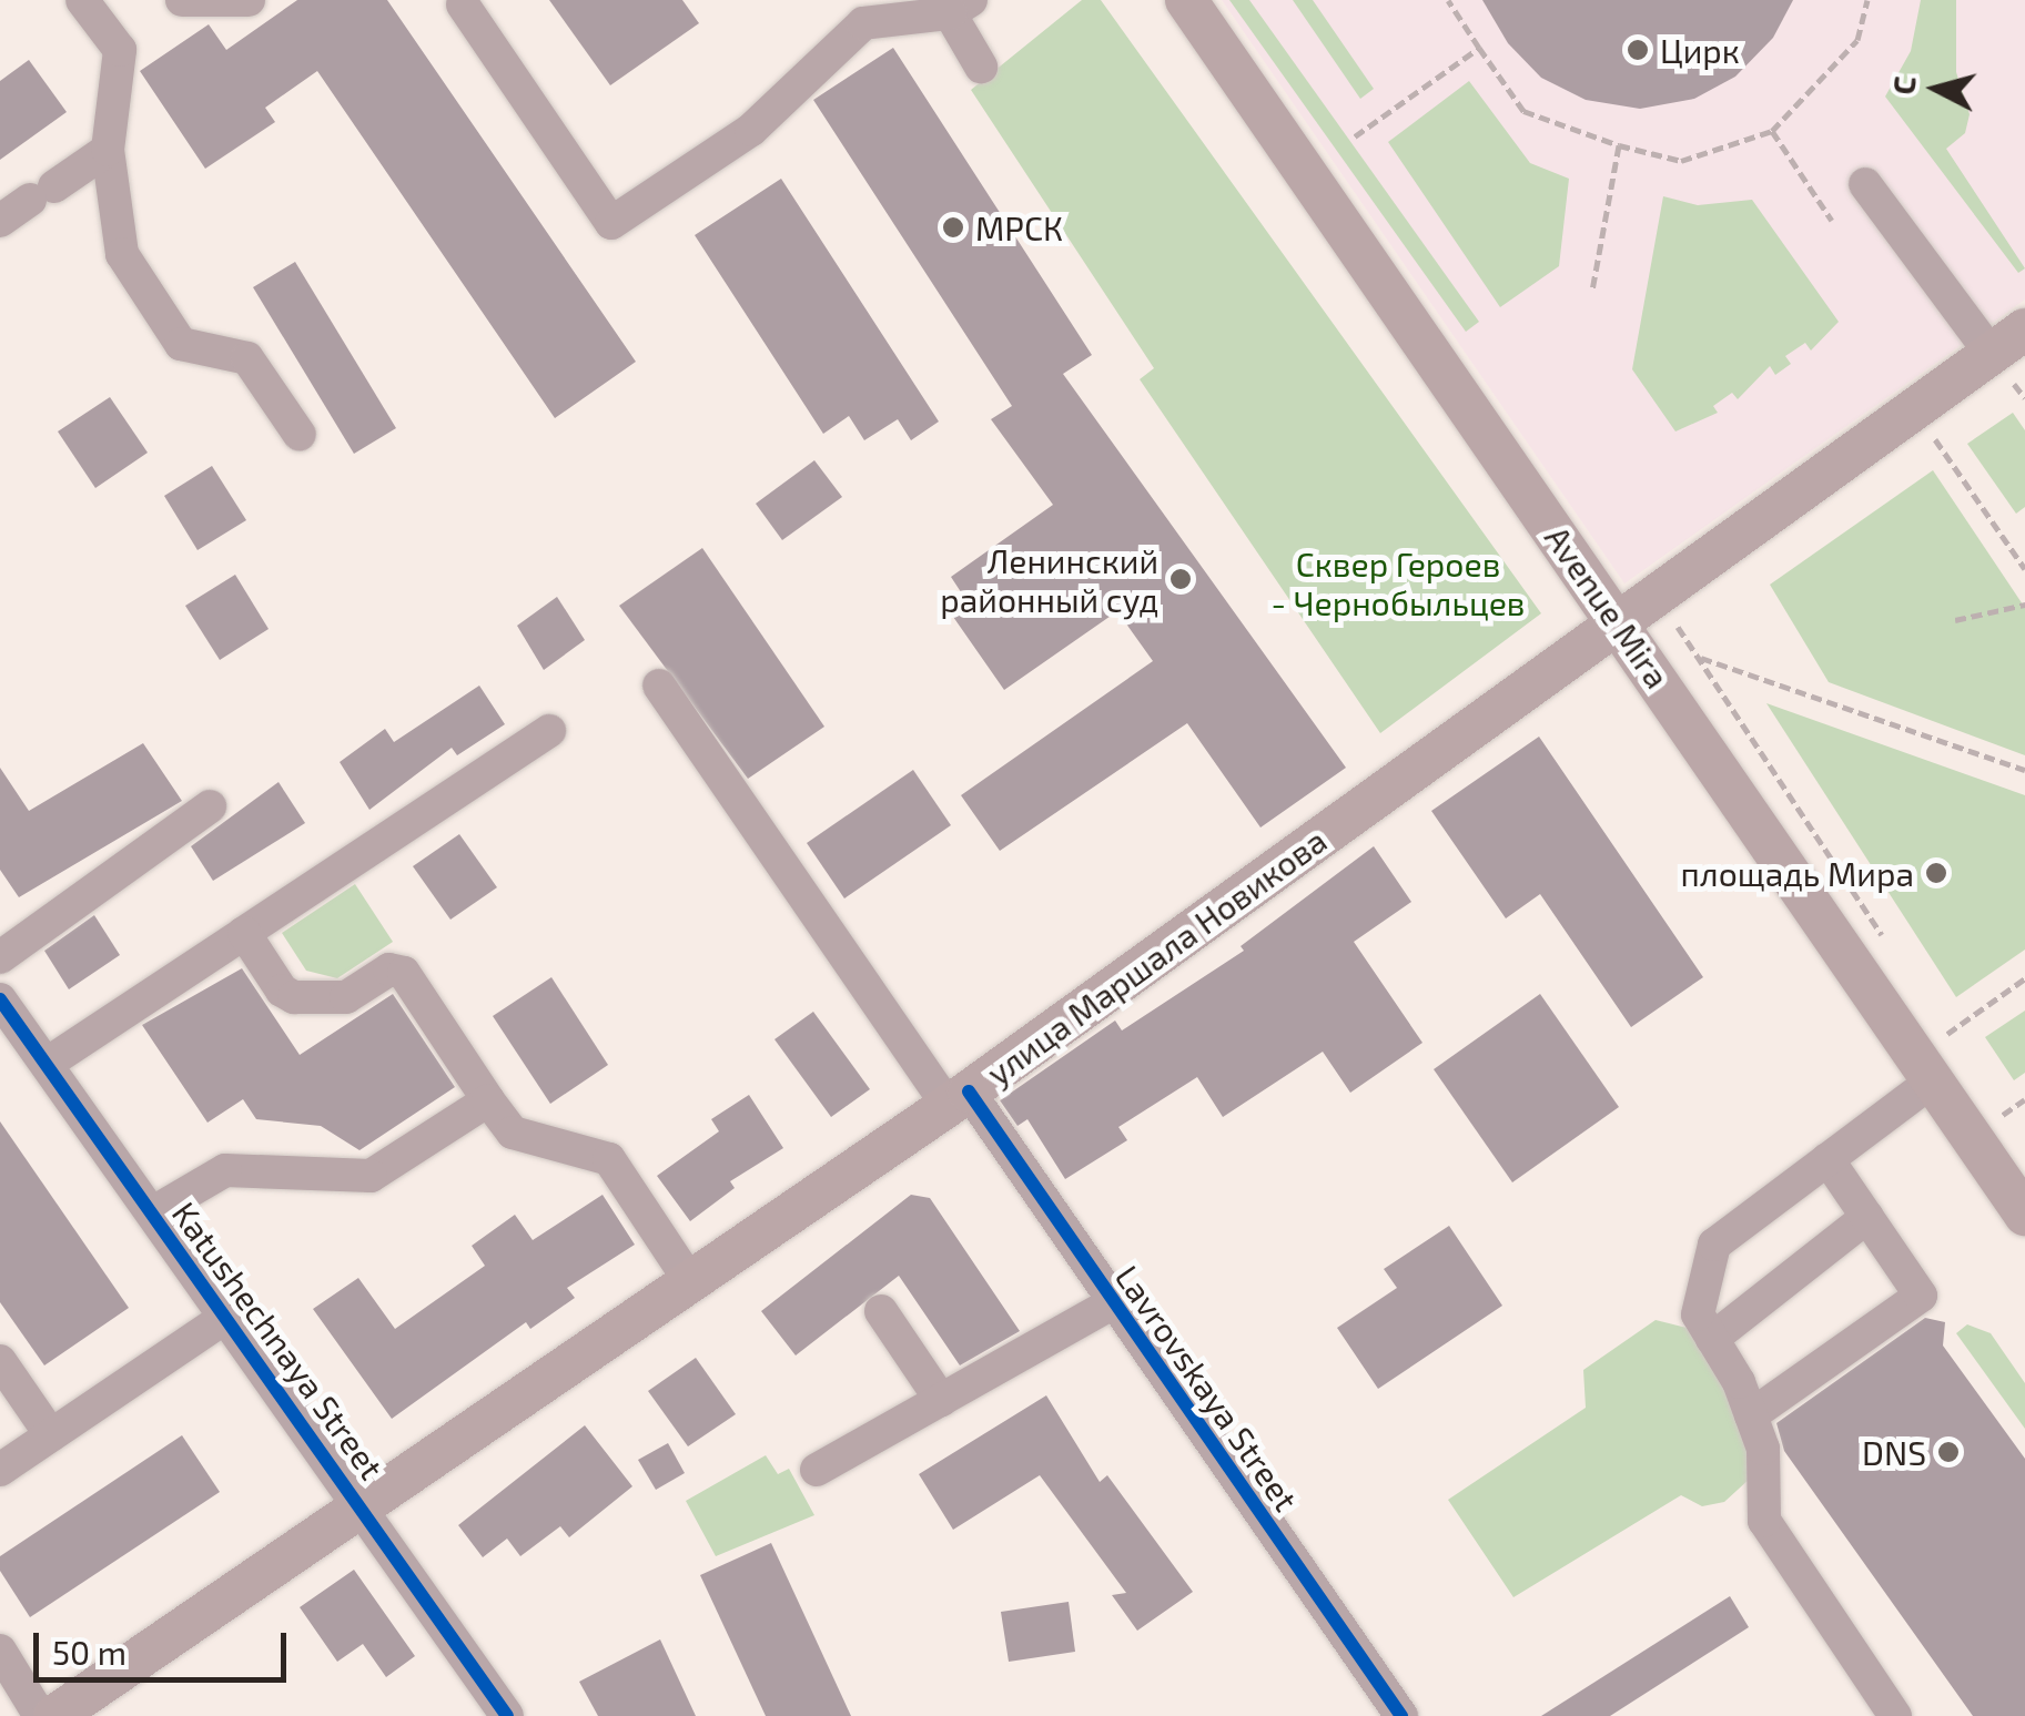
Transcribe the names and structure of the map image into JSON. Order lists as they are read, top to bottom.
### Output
{
  "streets": {
    "main road": ["Avenue Mira", "улица Маршала Новикова"],
    "street": ["Katushechnaya Street", "Lavrovskaya Street"]
  },
  "crossings": [
    ["Avenue Mira", "улица Маршала Новикова"],
    ["улица Маршала Новикова", "Katushechnaya Street"],
    ["улица Маршала Новикова", "Lavrovskaya Street"]
  ],
  "parks": ["Сквер Героев - Чернобыльцев"],
  "places": [
    "Цирк",
    "МРСК",
    "Ленинский районный суд",
    "площадь Мира",
    "DNS"
  ],
  "scale_bar": "50 m",
  "north": "left"
}
